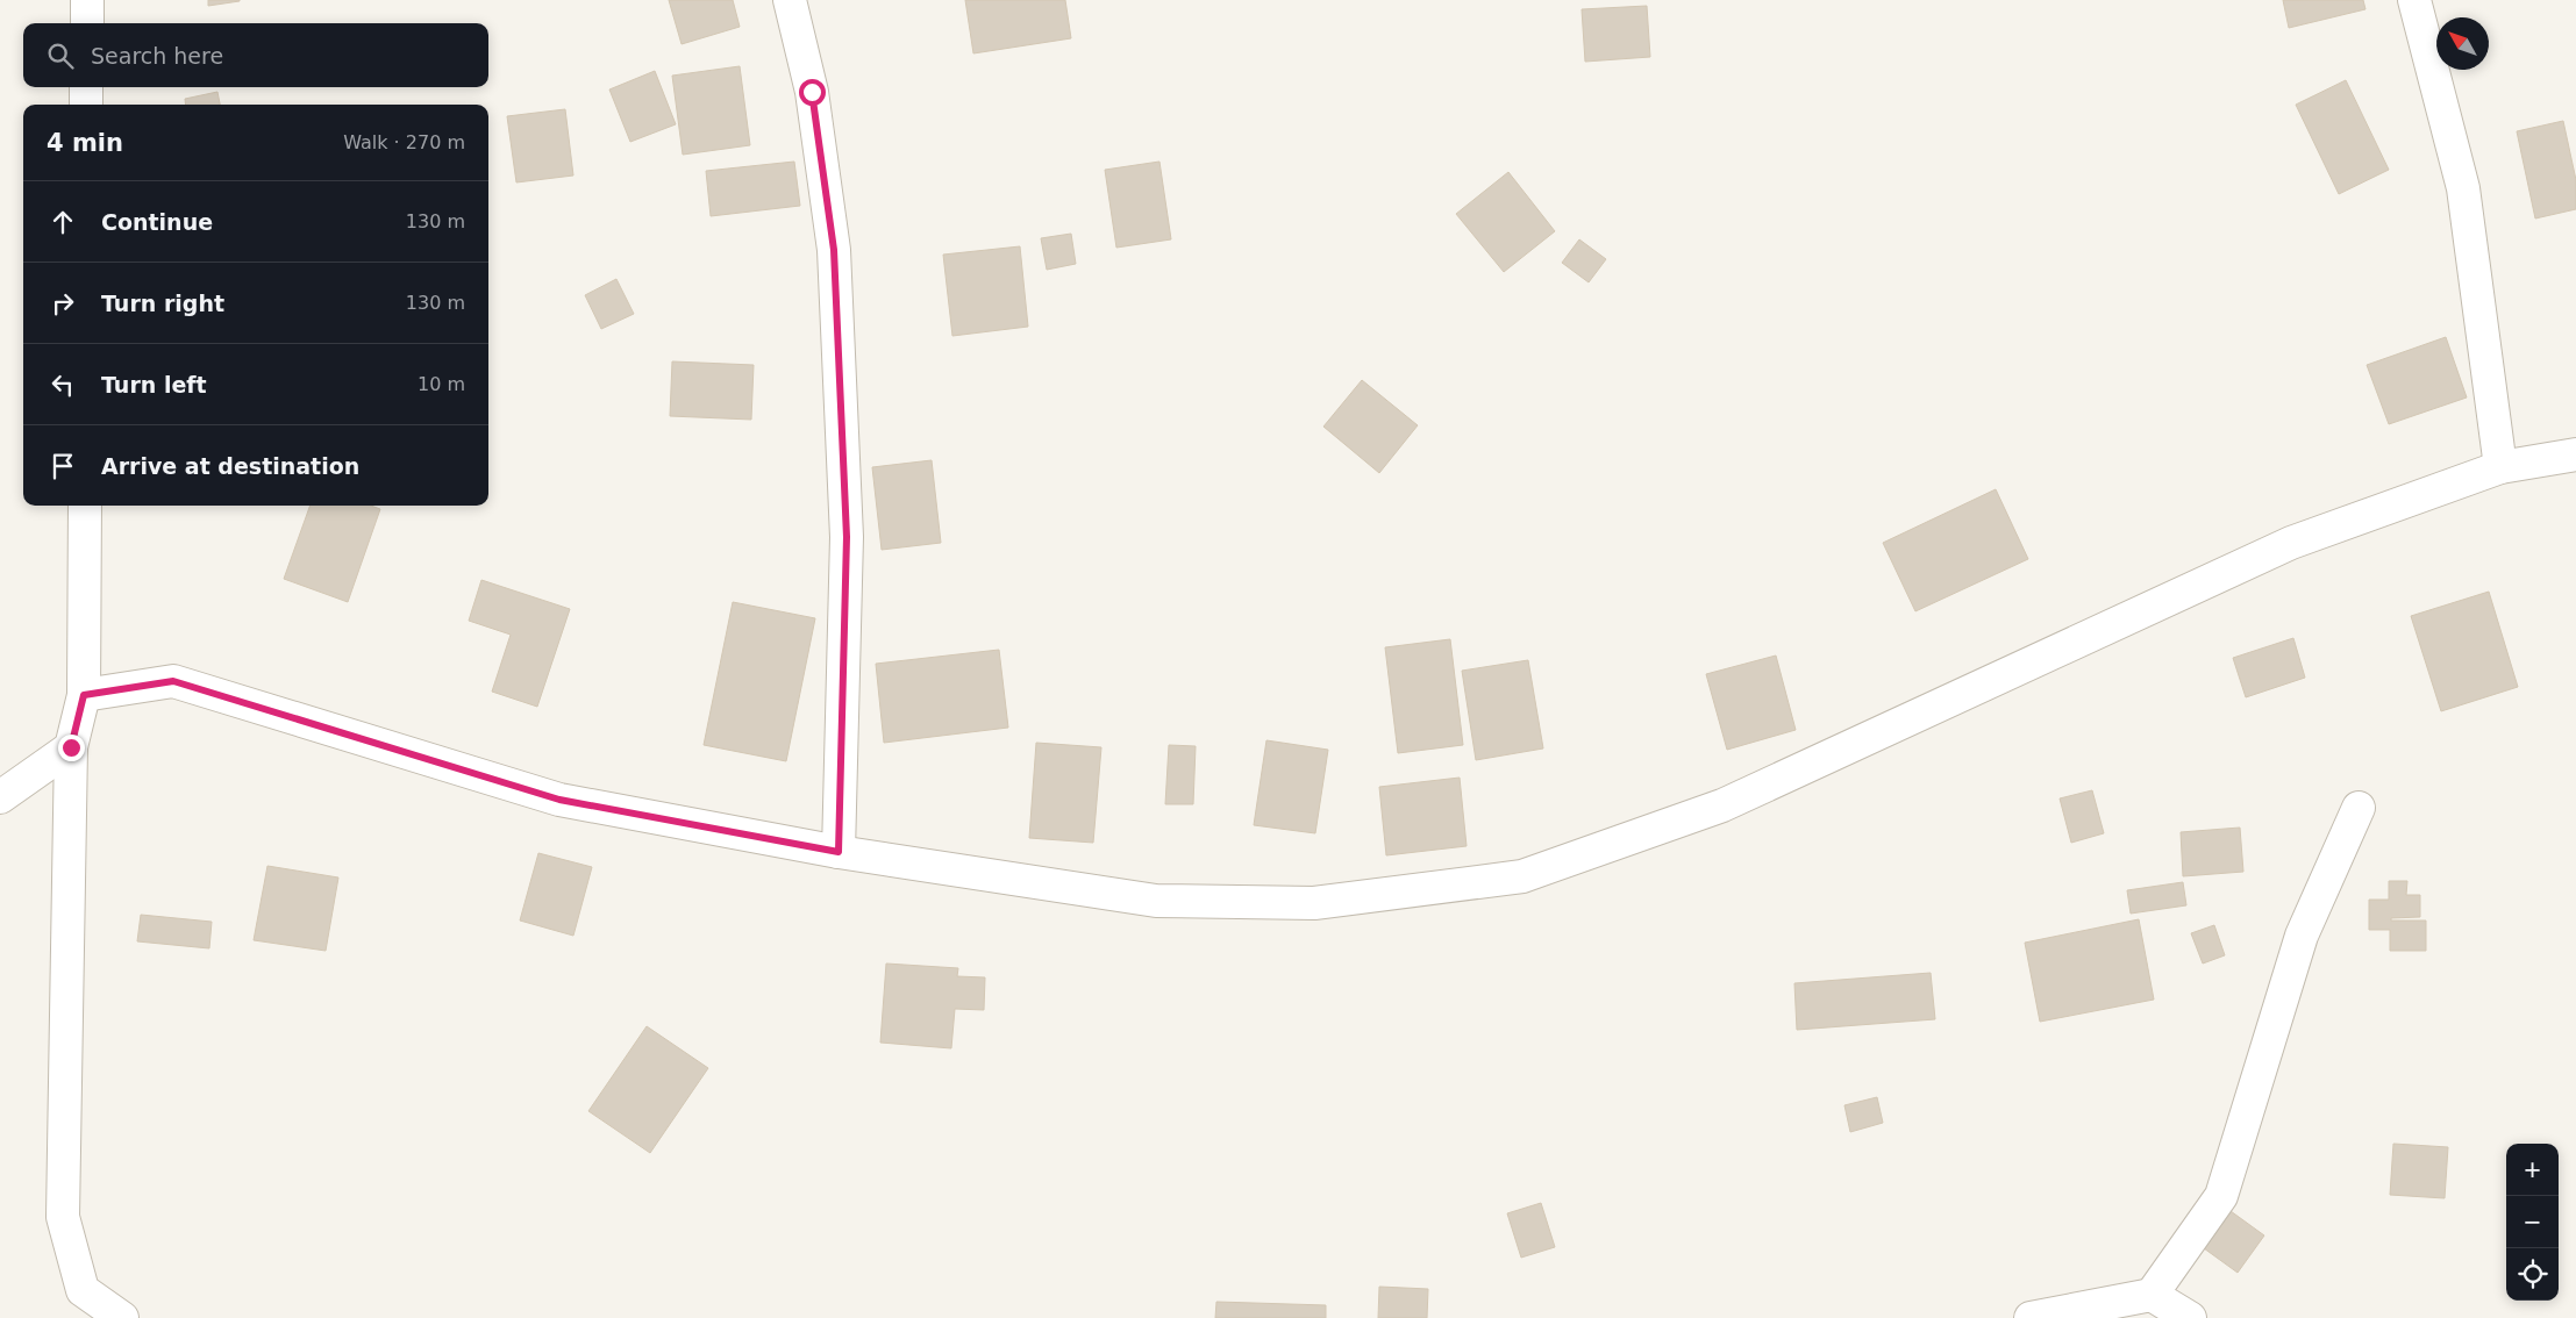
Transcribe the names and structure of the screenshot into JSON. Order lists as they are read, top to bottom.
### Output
{
  "north": "top left",
  "page": {
    "search": "Search here",
    "heading": ["4 min", "Walk · 270 m"],
    "list": [
      ["Continue", "130 m"],
      ["Turn right", "130 m"],
      ["Turn left", "10 m"],
      "Arrive at destination"
    ],
    "map_buttons": ["+", "−"]
  }
}
